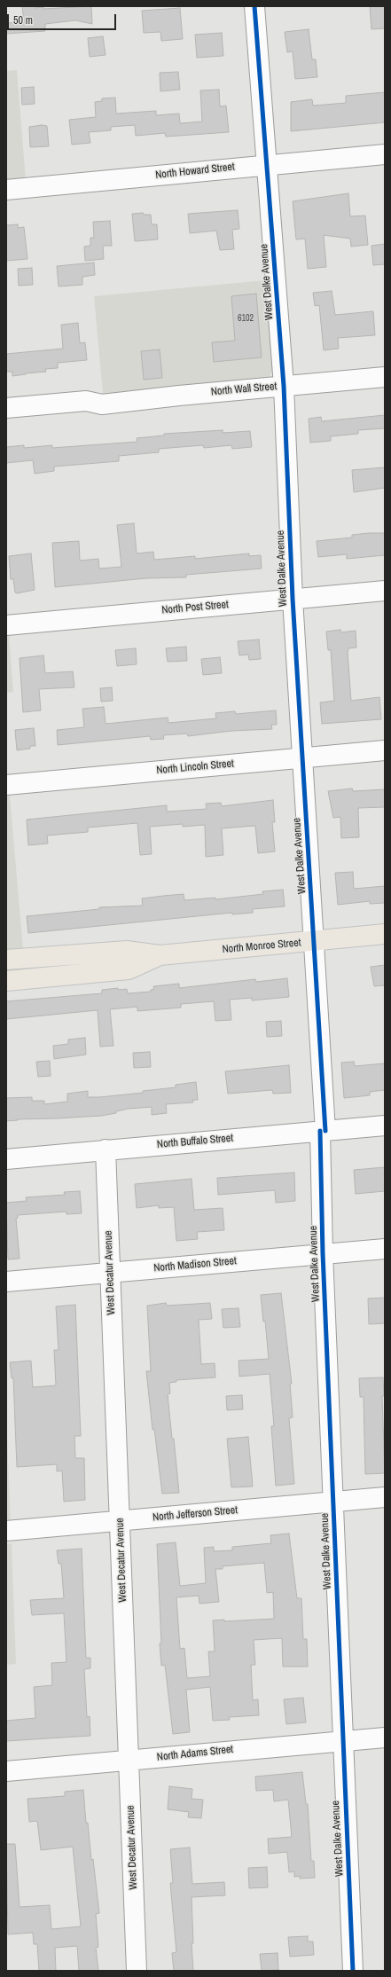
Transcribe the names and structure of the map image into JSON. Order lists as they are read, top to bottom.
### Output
{
  "streets": {
    "main road": ["North Monroe Street"],
    "street": [
      "North Howard Street",
      "West Dalke Avenue",
      "North Wall Street",
      "North Post Street",
      "North Lincoln Street",
      "North Buffalo Street",
      "North Madison Street",
      "West Decatur Avenue",
      "North Jefferson Street",
      "North Adams Street"
    ]
  },
  "crossings": [
    ["North Howard Street", "West Dalke Avenue"],
    ["West Dalke Avenue", "North Wall Street"],
    ["West Dalke Avenue", "North Post Street"],
    ["West Dalke Avenue", "North Lincoln Street"],
    ["West Dalke Avenue", "North Monroe Street"],
    ["West Dalke Avenue", "North Buffalo Street"],
    ["West Dalke Avenue", "North Madison Street"],
    ["West Dalke Avenue", "North Jefferson Street"],
    ["West Dalke Avenue", "North Adams Street"],
    ["North Buffalo Street", "West Decatur Avenue"],
    ["North Madison Street", "West Decatur Avenue"],
    ["West Decatur Avenue", "North Jefferson Street"],
    ["West Decatur Avenue", "North Adams Street"]
  ],
  "house_numbers": ["6102"],
  "scale_bar": "50 m"
}
